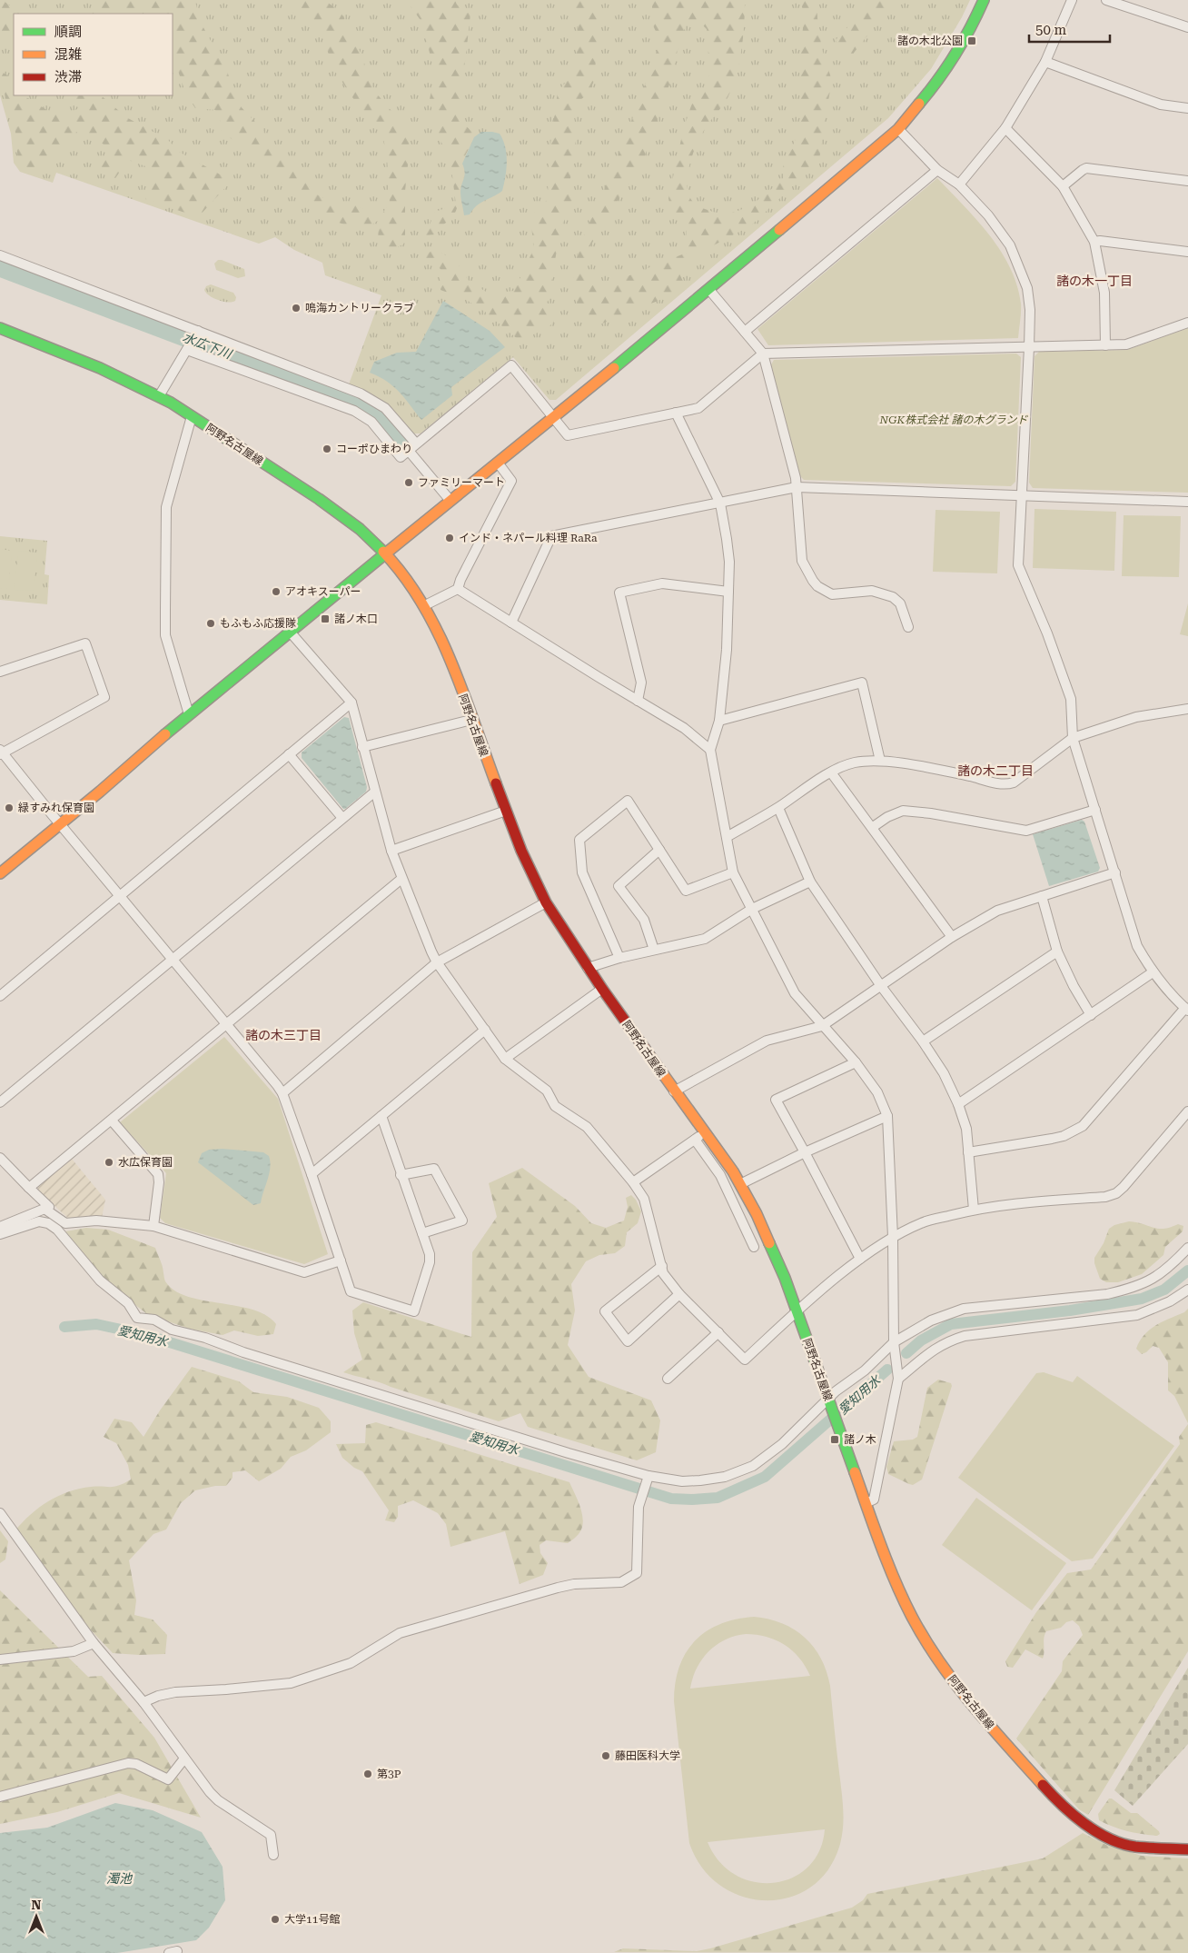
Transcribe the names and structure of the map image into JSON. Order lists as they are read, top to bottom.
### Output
{
  "streets": {
    "main road": ["阿野名古屋線"]
  },
  "districts": ["諸の木一丁目", "諸の木二丁目", "諸の木三丁目"],
  "water": ["水広下川", "愛知用水", "濁池"],
  "parks": ["NGK株式会社 諸の木グランド"],
  "places": {
    "transit": ["諸の木北公園", "諸ノ木口", "諸ノ木"],
    "other": [
      "鳴海カントリークラブ",
      "コーポひまわり",
      "ファミリーマート",
      "インド・ネパール料理 RaRa",
      "アオキスーパー",
      "もふもふ応援隊",
      "緑すみれ保育園",
      "水広保育園",
      "藤田医科大学",
      "第3P",
      "大学11号館"
    ]
  },
  "legend": ["順調", "混雑", "渋滞"],
  "scale_bar": "50 m",
  "north": "top"
}
